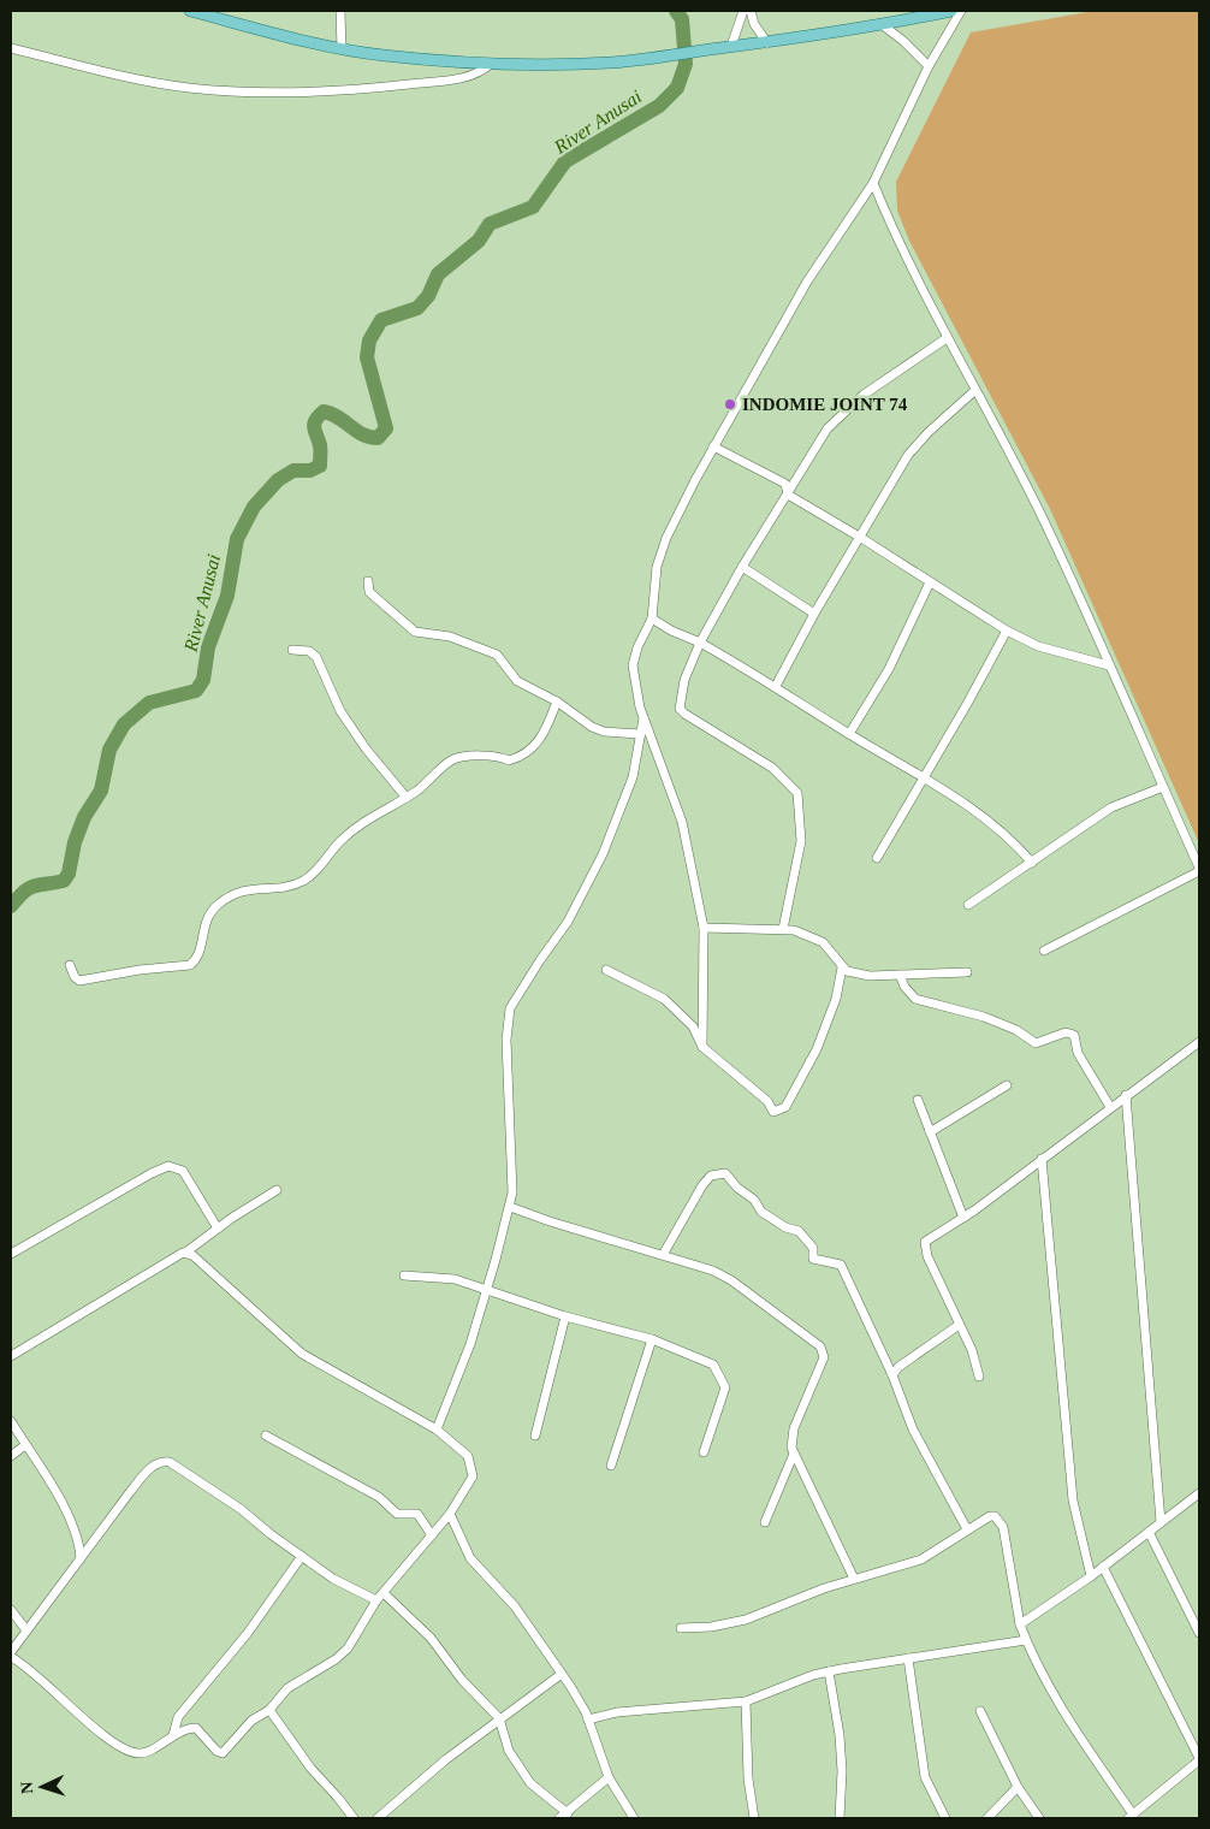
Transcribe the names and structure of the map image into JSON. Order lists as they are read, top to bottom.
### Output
{
  "water": ["River Anusai"],
  "places": ["INDOMIE JOINT 74"],
  "north": "left"
}
